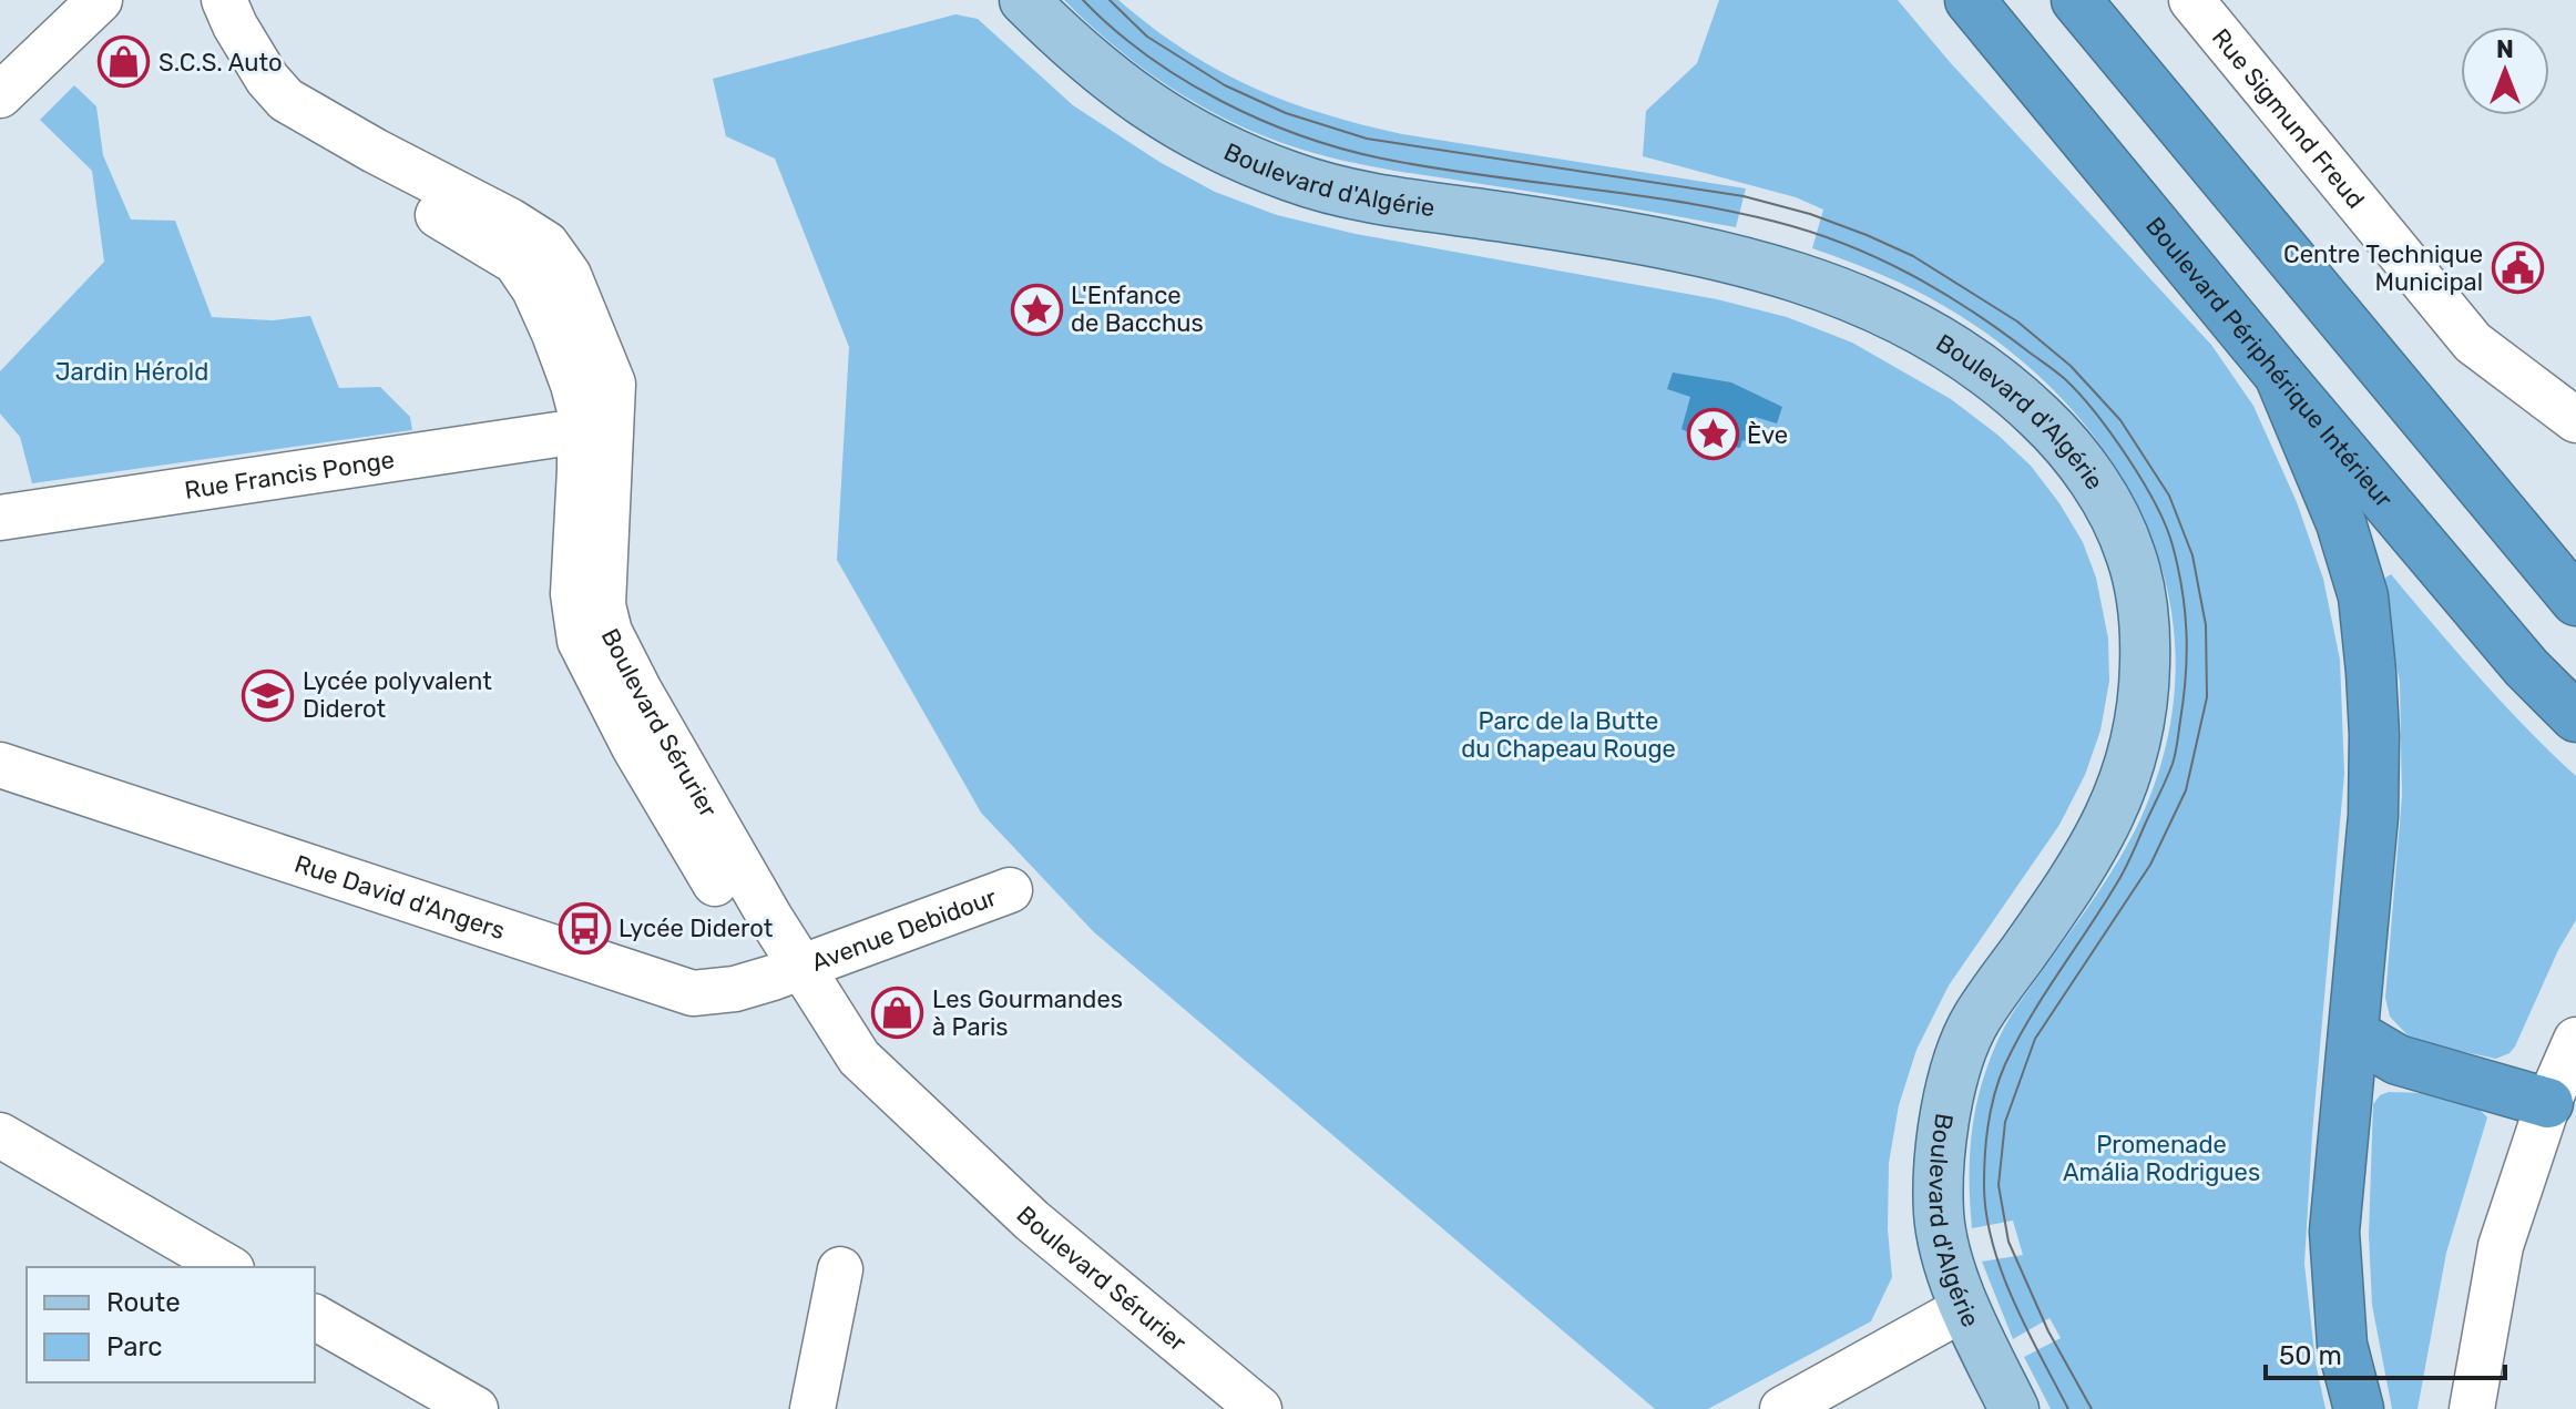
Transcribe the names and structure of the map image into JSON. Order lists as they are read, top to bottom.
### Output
{
  "streets": {
    "highway": ["Boulevard Périphérique Intérieur"],
    "main road": ["Boulevard d'Algérie"],
    "street": [
      "Rue Sigmund Freud",
      "Rue Francis Ponge",
      "Boulevard Sérurier",
      "Rue David d'Angers",
      "Avenue Debidour"
    ]
  },
  "crossings": [
    ["Rue Francis Ponge", "Boulevard Sérurier"],
    ["Boulevard Sérurier", "Rue David d'Angers"],
    ["Boulevard Sérurier", "Avenue Debidour"],
    ["Rue David d'Angers", "Avenue Debidour"]
  ],
  "parks": ["Jardin Hérold", "Parc de la Butte du Chapeau Rouge", "Promenade Amália Rodrigues"],
  "places": {
    "shop": ["S.C.S. Auto", "Les Gourmandes à Paris"],
    "public building": ["Centre Technique Municipal"],
    "place": ["L'Enfance de Bacchus", "Ève"],
    "school or university": ["Lycée polyvalent Diderot"],
    "bus stop": ["Lycée Diderot"]
  },
  "legend": ["Route", "Parc"],
  "scale_bar": "50 m",
  "north": "top"
}
